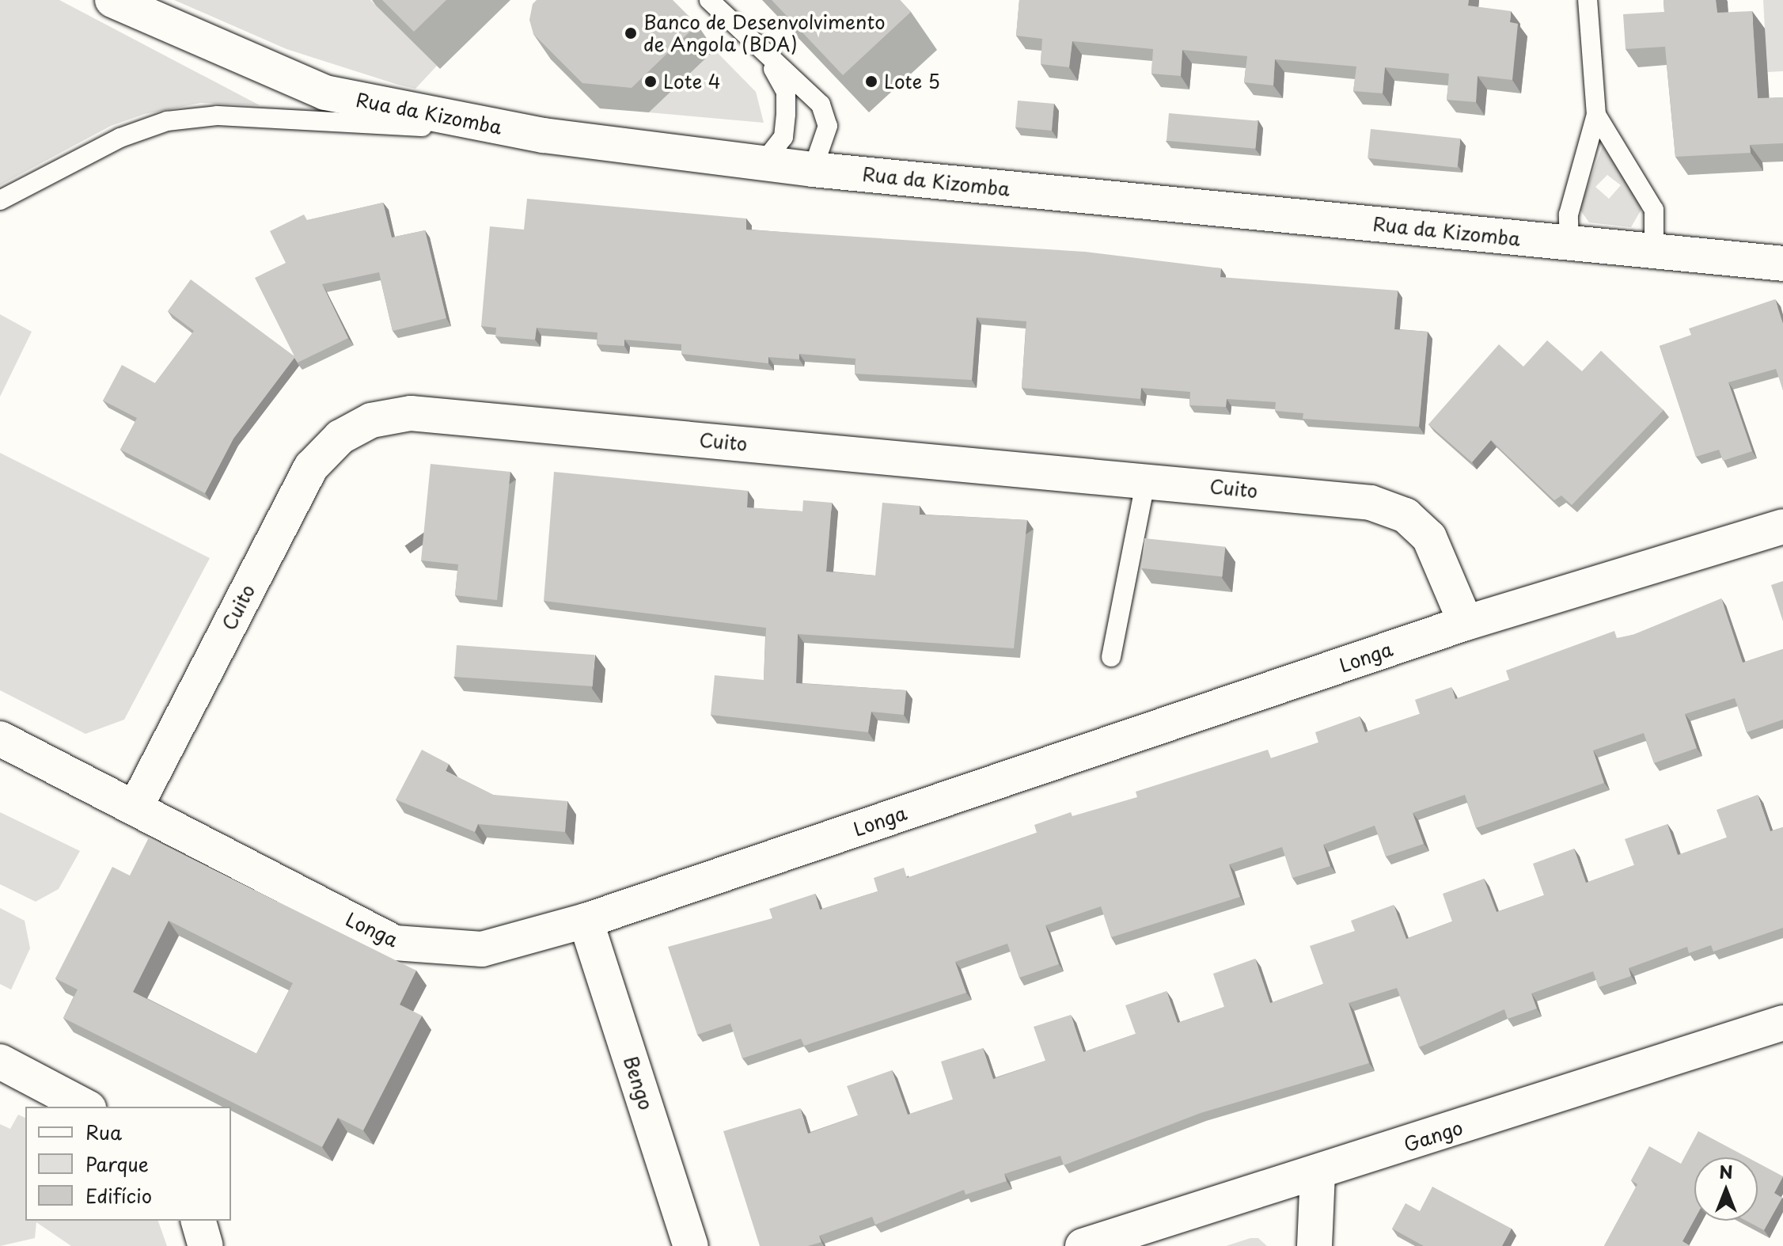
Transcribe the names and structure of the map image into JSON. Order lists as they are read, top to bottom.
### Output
{
  "streets": {
    "street": [
      "Rua da Kizomba",
      "Cuito",
      "Longa",
      "Bengo",
      "Gango"
    ]
  },
  "crossings": [
    ["Cuito", "Longa"],
    ["Longa", "Bengo"]
  ],
  "places": ["Banco de Desenvolvimento de Angola (BDA)", "Lote 4", "Lote 5"],
  "legend": ["Rua", "Parque", "Edifício"],
  "north": "top"
}
